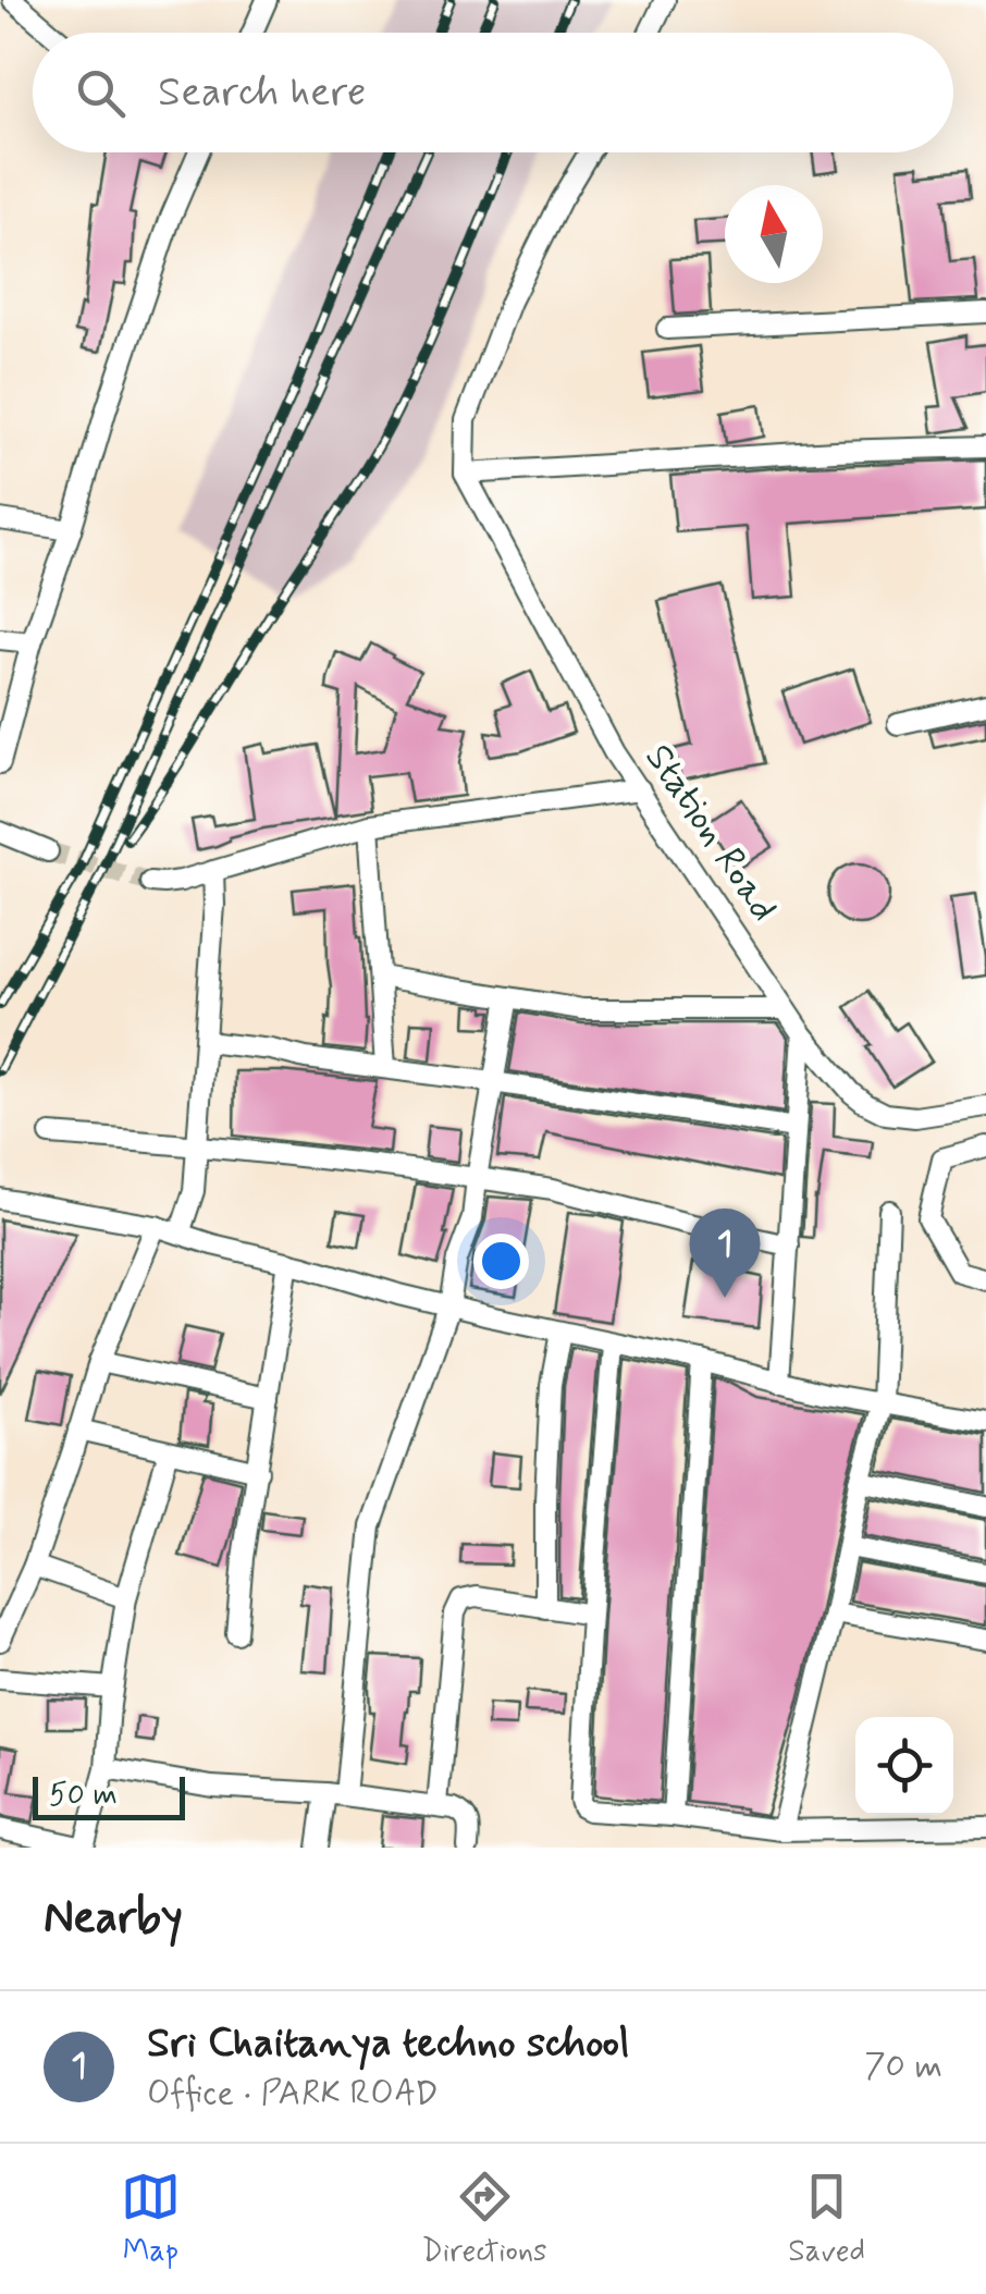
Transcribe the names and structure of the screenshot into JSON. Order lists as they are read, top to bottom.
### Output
{
  "streets": {
    "street": ["Station Road"]
  },
  "scale_bar": "50 m",
  "north": "top",
  "page": {
    "search": "Search here",
    "pins": "1",
    "scale": "50 m",
    "heading": "Nearby",
    "list": [
      {
        "mark": "1",
        "name": "Sri Chaitanya techno school",
        "note": "Office · PARK ROAD",
        "value": "70 m"
      }
    ],
    "nav": ["Map", "Directions", "Saved"]
  }
}
